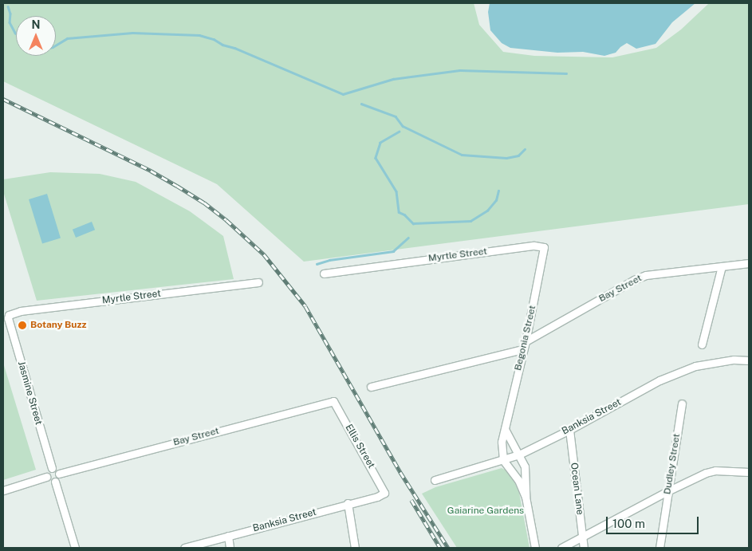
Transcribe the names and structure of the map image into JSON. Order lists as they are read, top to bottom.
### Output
{
  "streets": {
    "street": [
      "Myrtle Street",
      "Bay Street",
      "Begonia Street",
      "Jasmine Street",
      "Banksia Street",
      "Ellis Street",
      "Dudley Street",
      "Ocean Lane"
    ]
  },
  "crossings": [
    ["Myrtle Street", "Begonia Street"],
    ["Myrtle Street", "Jasmine Street"],
    ["Bay Street", "Begonia Street"],
    ["Bay Street", "Jasmine Street"],
    ["Bay Street", "Ellis Street"],
    ["Begonia Street", "Banksia Street"],
    ["Banksia Street", "Ellis Street"],
    ["Banksia Street", "Ocean Lane"]
  ],
  "parks": ["Gaiarine Gardens"],
  "places": ["Botany Buzz"],
  "scale_bar": "100 m",
  "north": "top"
}
